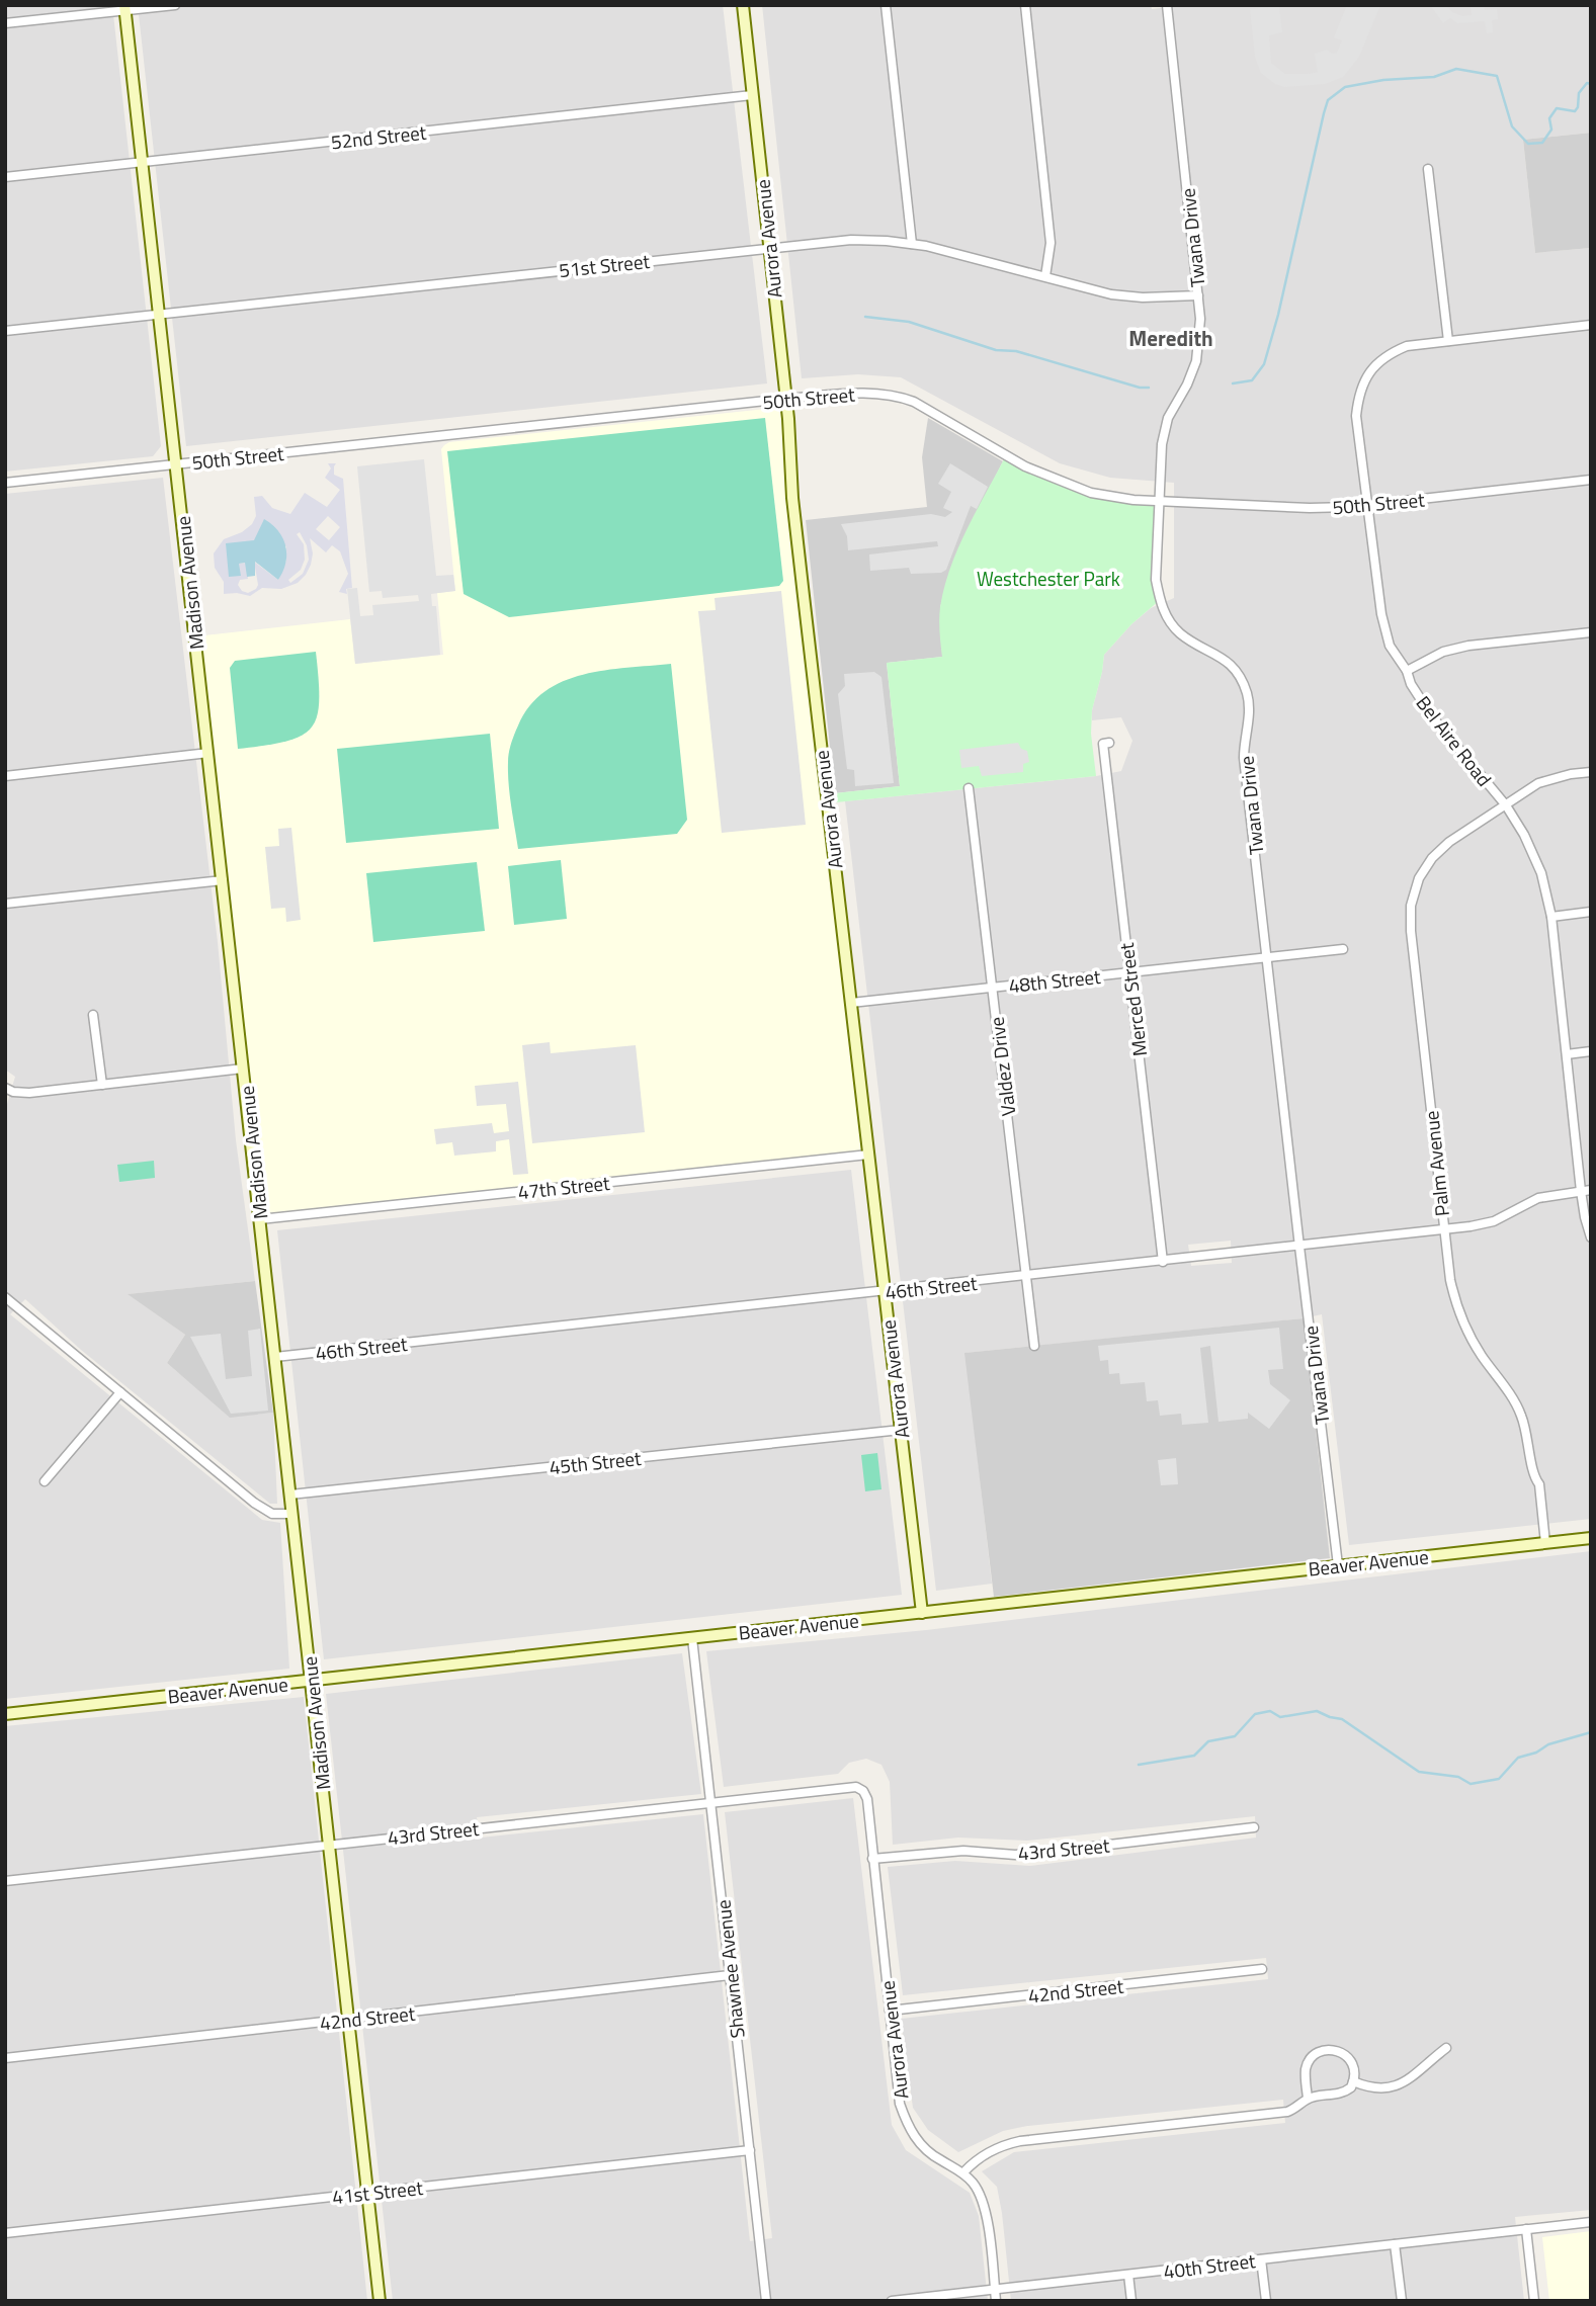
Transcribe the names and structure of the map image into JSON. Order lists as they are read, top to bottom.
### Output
{
  "streets": {
    "street": [
      "52nd Street",
      "Twana Drive",
      "Aurora Avenue",
      "51st Street",
      "50th Street",
      "Madison Avenue",
      "Bel Aire Road",
      "48th Street",
      "Merced Street",
      "Valdez Drive",
      "Palm Avenue",
      "47th Street",
      "46th Street",
      "45th Street",
      "Beaver Avenue",
      "43rd Street",
      "Shawnee Avenue",
      "42nd Street",
      "41st Street",
      "40th Street"
    ]
  },
  "crossings": [
    ["52nd Street", "Aurora Avenue"],
    ["52nd Street", "Madison Avenue"],
    ["Twana Drive", "51st Street"],
    ["Twana Drive", "50th Street"],
    ["Twana Drive", "48th Street"],
    ["Twana Drive", "46th Street"],
    ["Twana Drive", "Beaver Avenue"],
    ["Aurora Avenue", "51st Street"],
    ["Aurora Avenue", "50th Street"],
    ["Aurora Avenue", "48th Street"],
    ["Aurora Avenue", "47th Street"],
    ["Aurora Avenue", "46th Street"],
    ["Aurora Avenue", "45th Street"],
    ["Aurora Avenue", "Beaver Avenue"],
    ["Aurora Avenue", "43rd Street"],
    ["Aurora Avenue", "42nd Street"],
    ["Aurora Avenue", "40th Street"],
    ["51st Street", "Madison Avenue"],
    ["50th Street", "Madison Avenue"],
    ["50th Street", "Bel Aire Road"],
    ["Madison Avenue", "47th Street"],
    ["Madison Avenue", "46th Street"],
    ["Madison Avenue", "45th Street"],
    ["Madison Avenue", "Beaver Avenue"],
    ["Madison Avenue", "43rd Street"],
    ["Madison Avenue", "42nd Street"],
    ["Madison Avenue", "41st Street"],
    ["Bel Aire Road", "Palm Avenue"],
    ["Bel Aire Road", "46th Street"],
    ["48th Street", "Merced Street"],
    ["48th Street", "Valdez Drive"],
    ["Merced Street", "46th Street"],
    ["Valdez Drive", "46th Street"],
    ["Palm Avenue", "46th Street"],
    ["Palm Avenue", "Beaver Avenue"],
    ["Beaver Avenue", "Shawnee Avenue"],
    ["43rd Street", "Shawnee Avenue"],
    ["Shawnee Avenue", "42nd Street"],
    ["Shawnee Avenue", "41st Street"]
  ],
  "districts": ["Meredith"],
  "parks": ["Westchester Park"]
}
